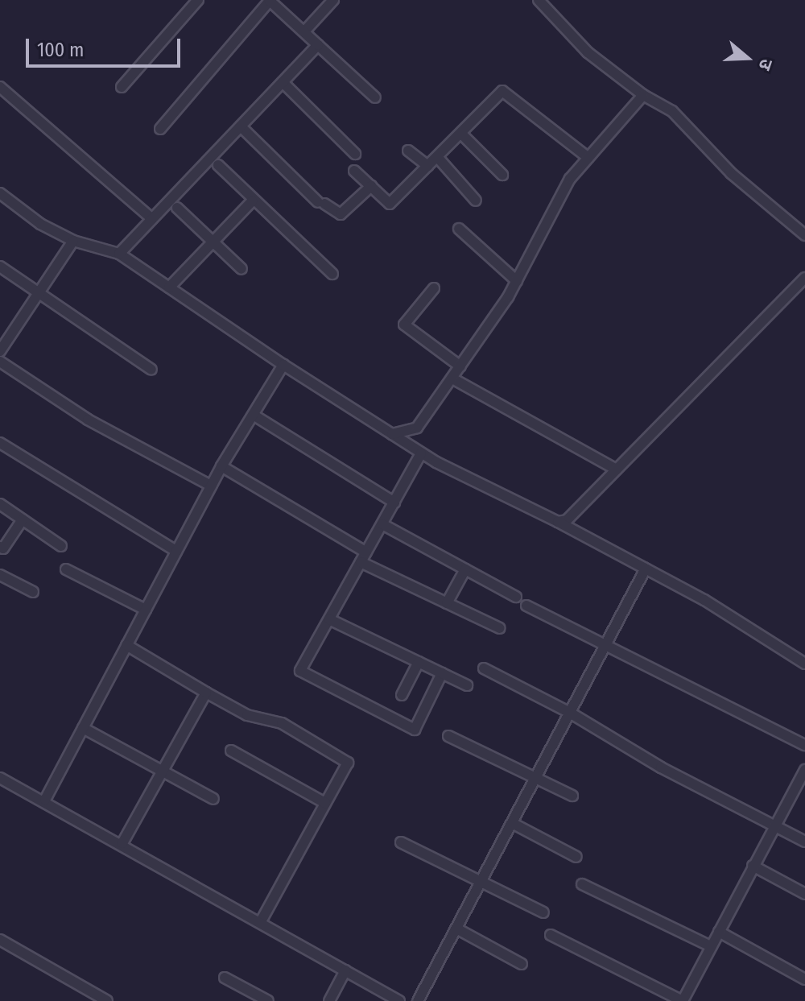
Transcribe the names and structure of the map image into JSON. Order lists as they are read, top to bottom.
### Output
{
  "scale_bar": "100 m",
  "north": "right"
}
